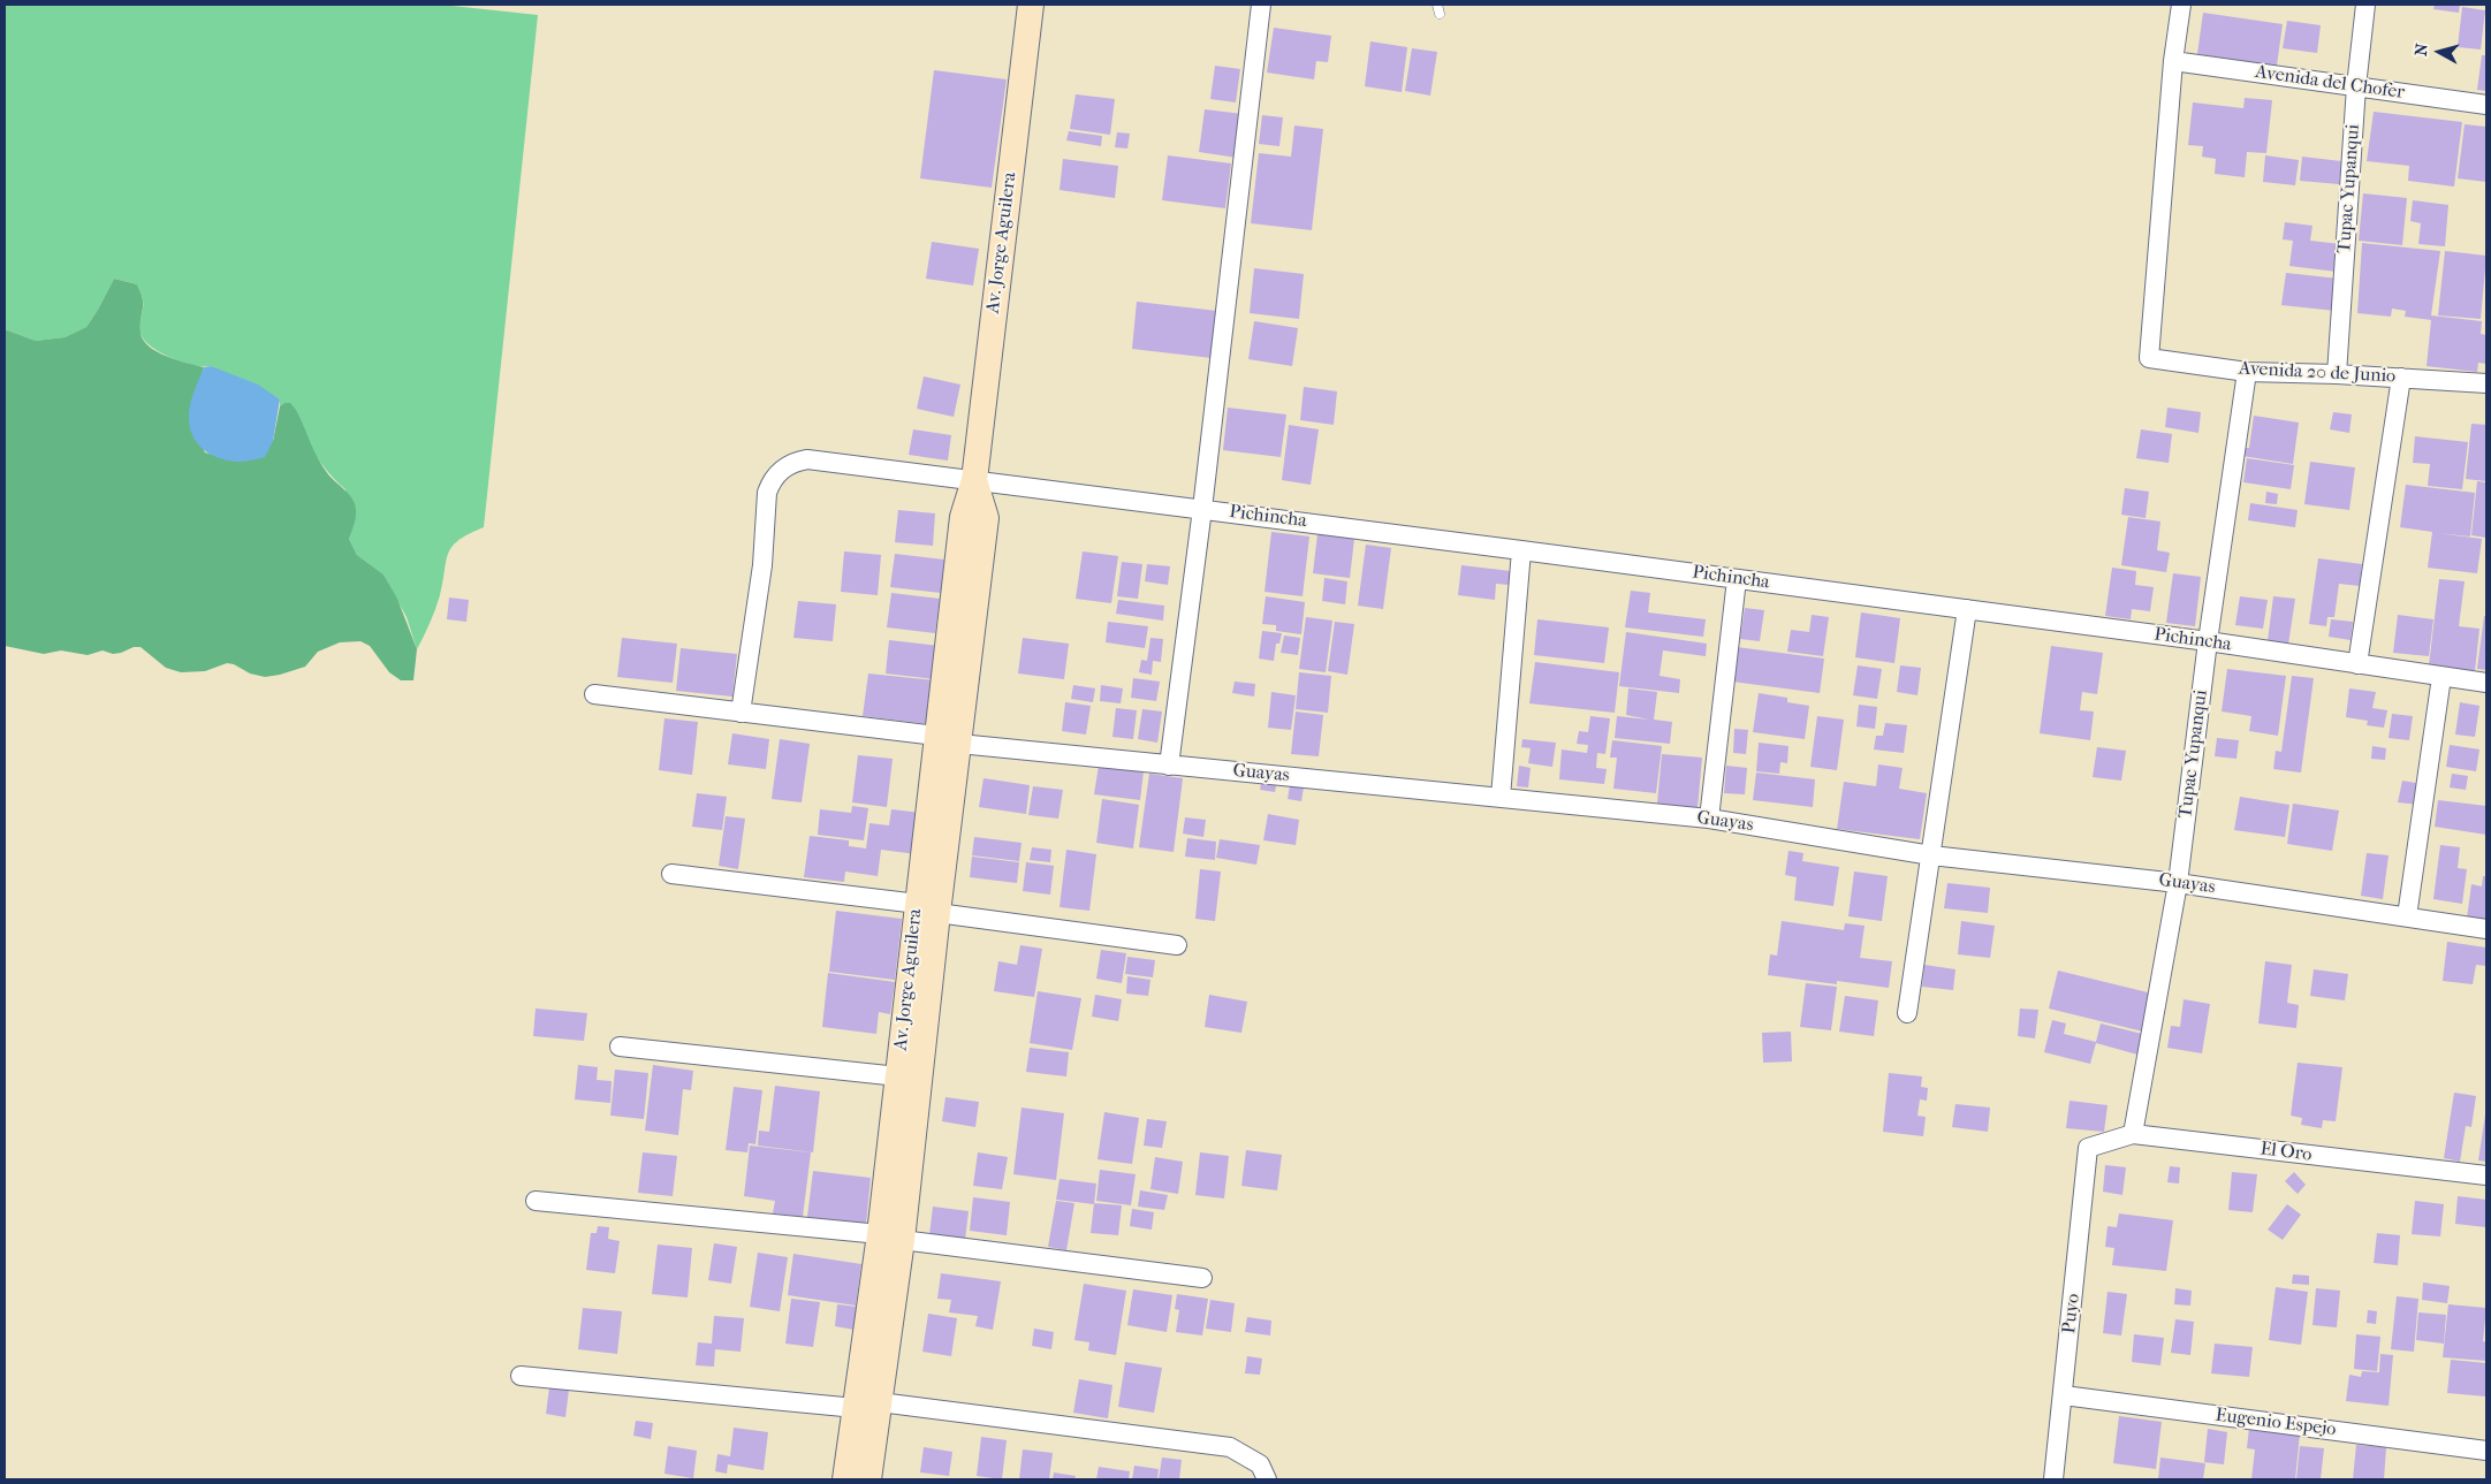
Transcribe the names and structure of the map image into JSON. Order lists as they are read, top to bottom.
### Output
{
  "streets": {
    "street": [
      "Avenida del Chofer",
      "Tupac Yupanqui",
      "Av. Jorge Aguilera",
      "Avenida 20 de Junio",
      "Pichincha",
      "Guayas",
      "El Oro",
      "Puyo",
      "Eugenio Espejo"
    ]
  },
  "crossings": [
    ["Avenida del Chofer", "Tupac Yupanqui"],
    ["Avenida del Chofer", "Avenida 20 de Junio"],
    ["Tupac Yupanqui", "Avenida 20 de Junio"],
    ["Tupac Yupanqui", "Pichincha"],
    ["Tupac Yupanqui", "Guayas"],
    ["Tupac Yupanqui", "El Oro"],
    ["Av. Jorge Aguilera", "Pichincha"],
    ["Av. Jorge Aguilera", "Guayas"],
    ["Pichincha", "Guayas"],
    ["El Oro", "Puyo"],
    ["Puyo", "Eugenio Espejo"]
  ],
  "north": "left"
}
